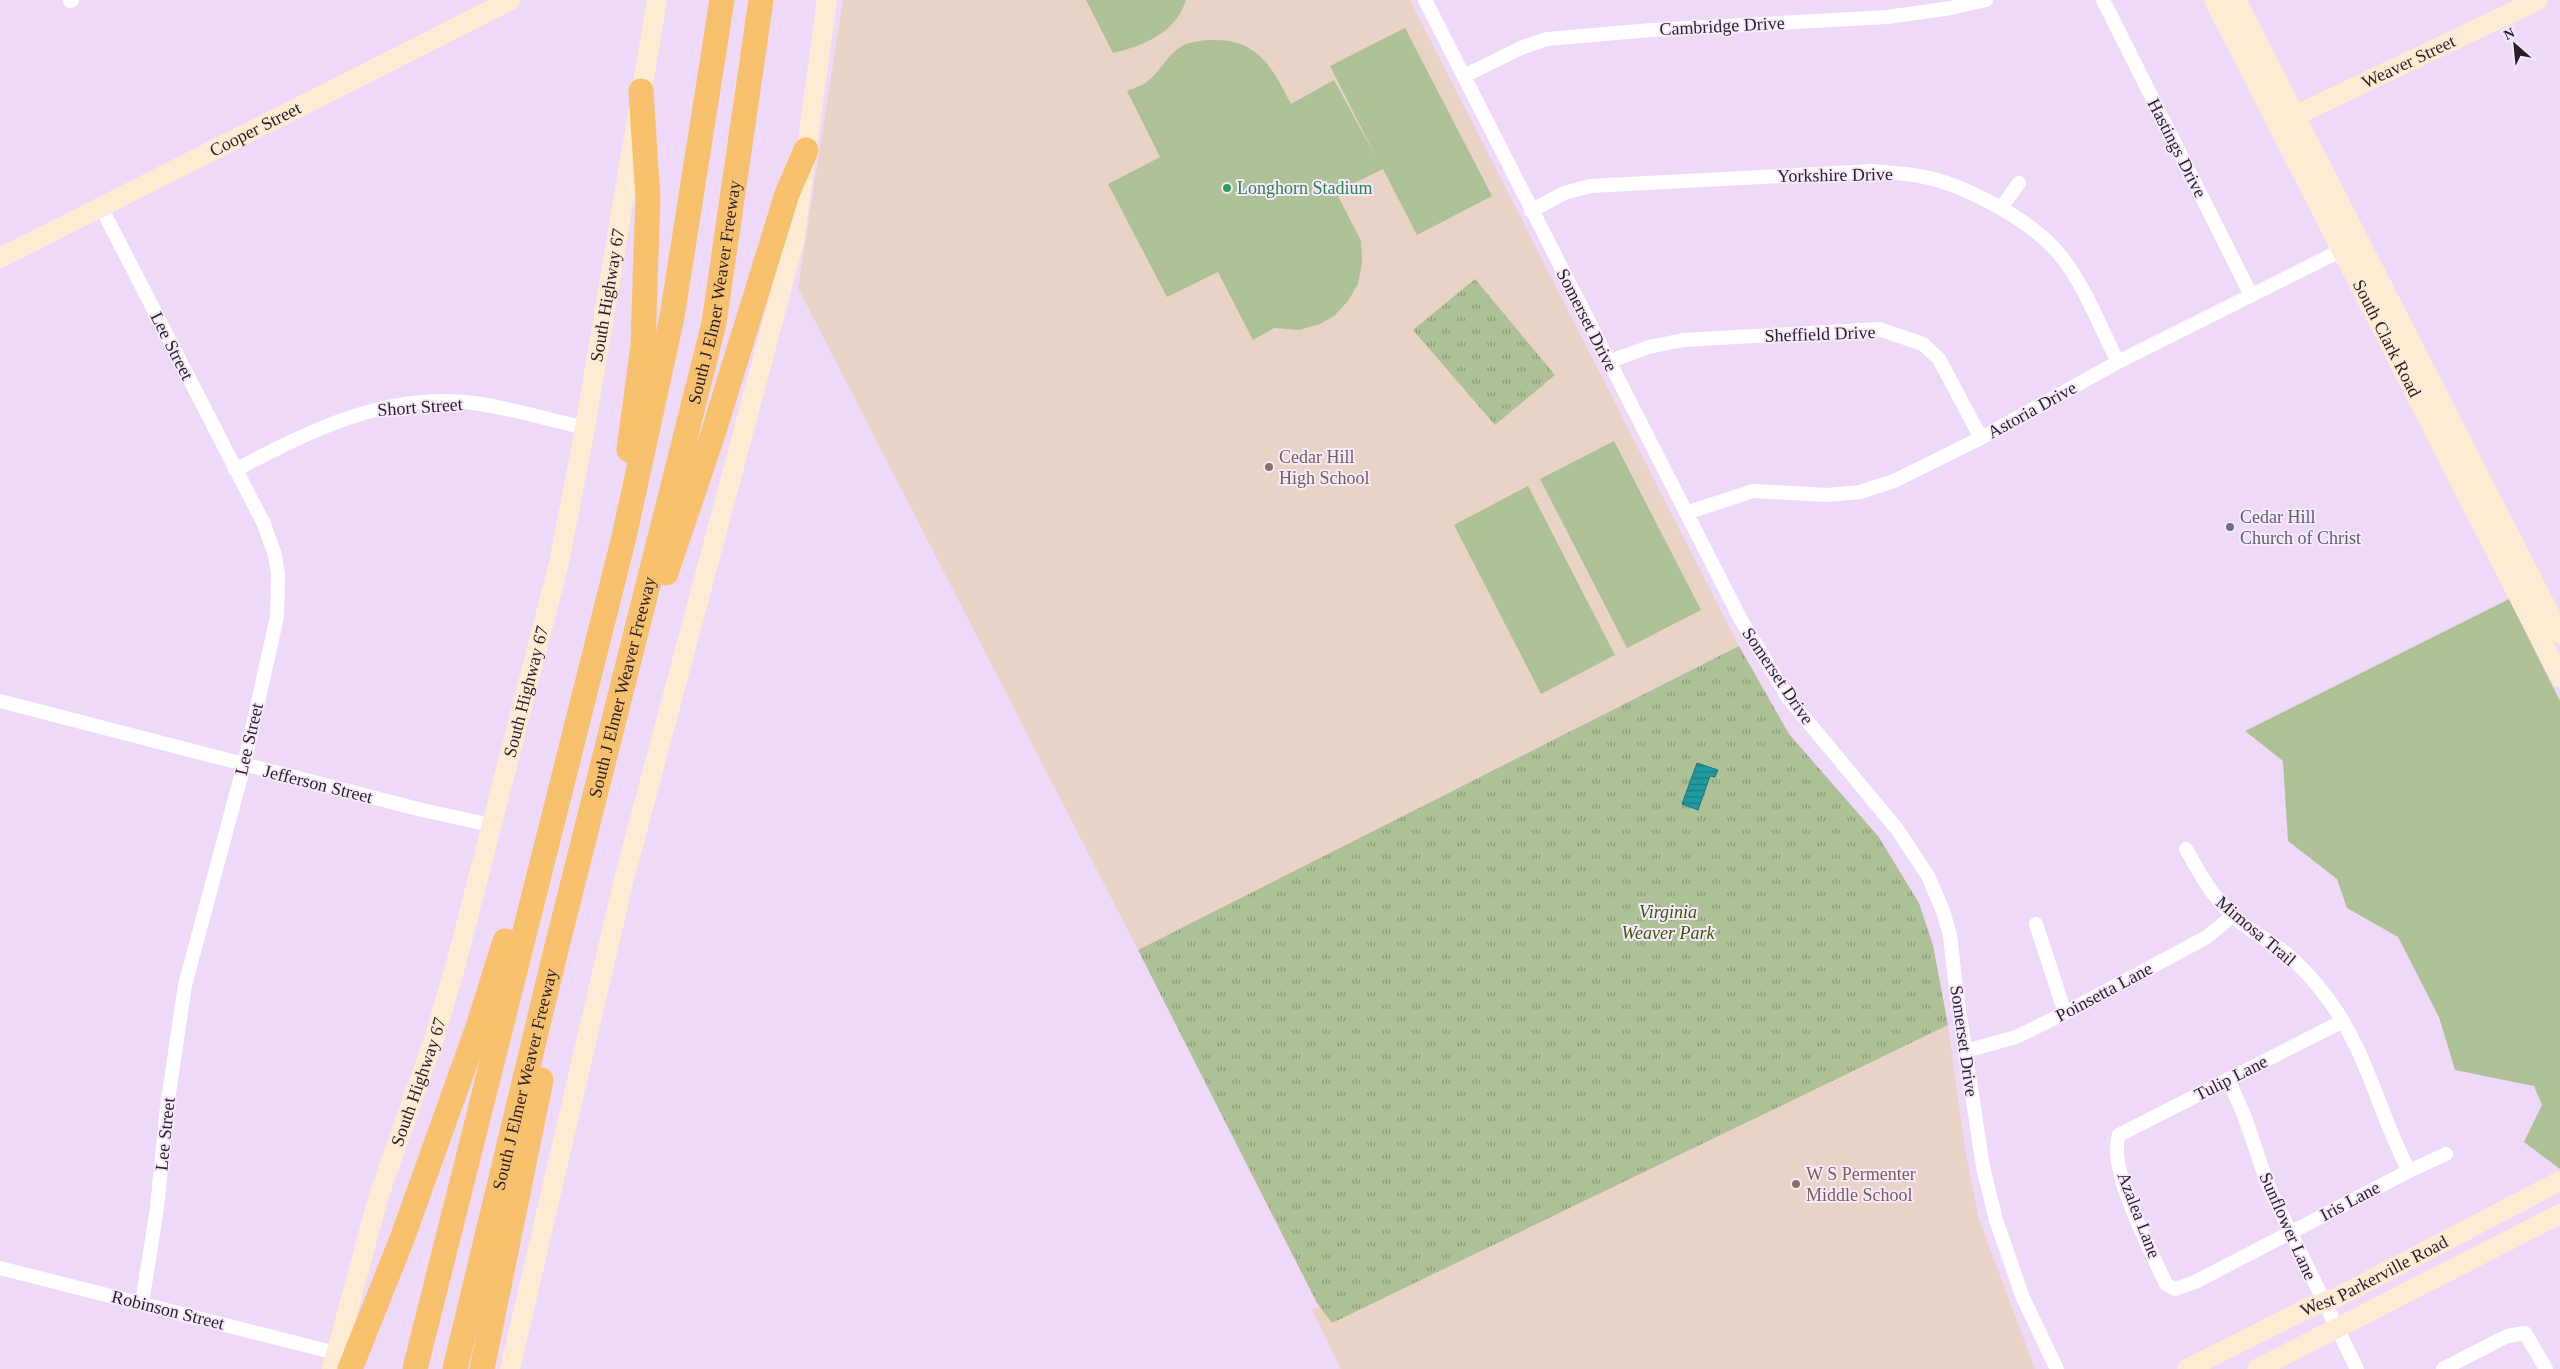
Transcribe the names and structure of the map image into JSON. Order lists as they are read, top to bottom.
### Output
{
  "streets": {
    "highway": ["South J Elmer Weaver Freeway"],
    "main road": [
      "Weaver Street",
      "Cooper Street",
      "South Highway 67",
      "South Clark Road",
      "West Parkerville Road"
    ],
    "street": [
      "Cambridge Drive",
      "Hastings Drive",
      "Yorkshire Drive",
      "Somerset Drive",
      "Sheffield Drive",
      "Lee Street",
      "Short Street",
      "Astoria Drive",
      "Jefferson Street",
      "Mimosa Trail",
      "Poinsetta Lane",
      "Tulip Lane",
      "Iris Lane",
      "Azalea Lane",
      "Sunflower Lane",
      "Robinson Street"
    ]
  },
  "crossings": [
    ["Cambridge Drive", "Somerset Drive"],
    ["Weaver Street", "South Clark Road"],
    ["Cooper Street", "Lee Street"],
    ["Hastings Drive", "Astoria Drive"],
    ["Yorkshire Drive", "Somerset Drive"],
    ["Yorkshire Drive", "Astoria Drive"],
    ["South Highway 67", "Short Street"],
    ["South Highway 67", "Jefferson Street"],
    ["South Highway 67", "Robinson Street"],
    ["Somerset Drive", "Sheffield Drive"],
    ["Somerset Drive", "Astoria Drive"],
    ["Somerset Drive", "Poinsetta Lane"],
    ["Sheffield Drive", "Astoria Drive"],
    ["South Clark Road", "Astoria Drive"],
    ["Lee Street", "Short Street"],
    ["Lee Street", "Jefferson Street"],
    ["Lee Street", "Robinson Street"],
    ["Mimosa Trail", "Poinsetta Lane"],
    ["Mimosa Trail", "Tulip Lane"],
    ["Mimosa Trail", "Iris Lane"],
    ["Tulip Lane", "Azalea Lane"],
    ["Tulip Lane", "Sunflower Lane"],
    ["Iris Lane", "Azalea Lane"],
    ["Iris Lane", "Sunflower Lane"],
    ["Sunflower Lane", "West Parkerville Road"]
  ],
  "parks": ["Virginia Weaver Park"],
  "places": [
    "Longhorn Stadium",
    "Cedar Hill High School",
    "Cedar Hill Church of Christ",
    "W S Permenter Middle School"
  ],
  "north": "top left"
}
